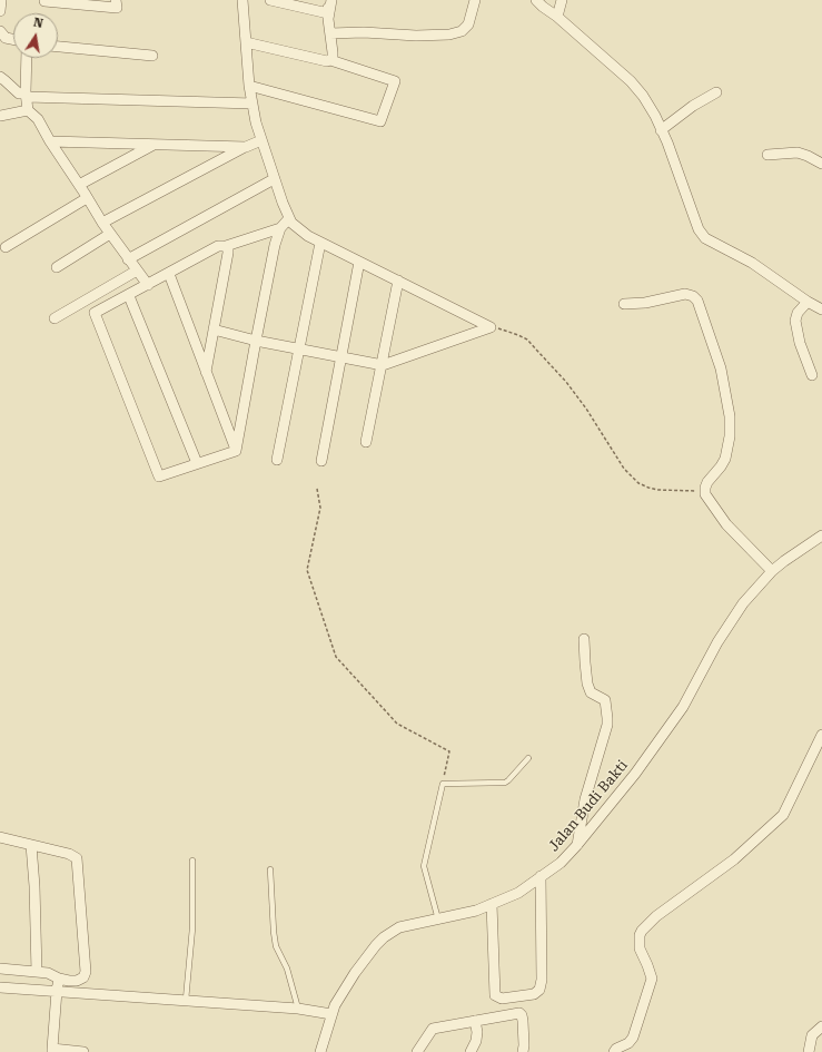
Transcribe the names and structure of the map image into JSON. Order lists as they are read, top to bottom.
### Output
{
  "streets": {
    "street": ["Jalan Budi Bakti"]
  },
  "north": "top"
}
